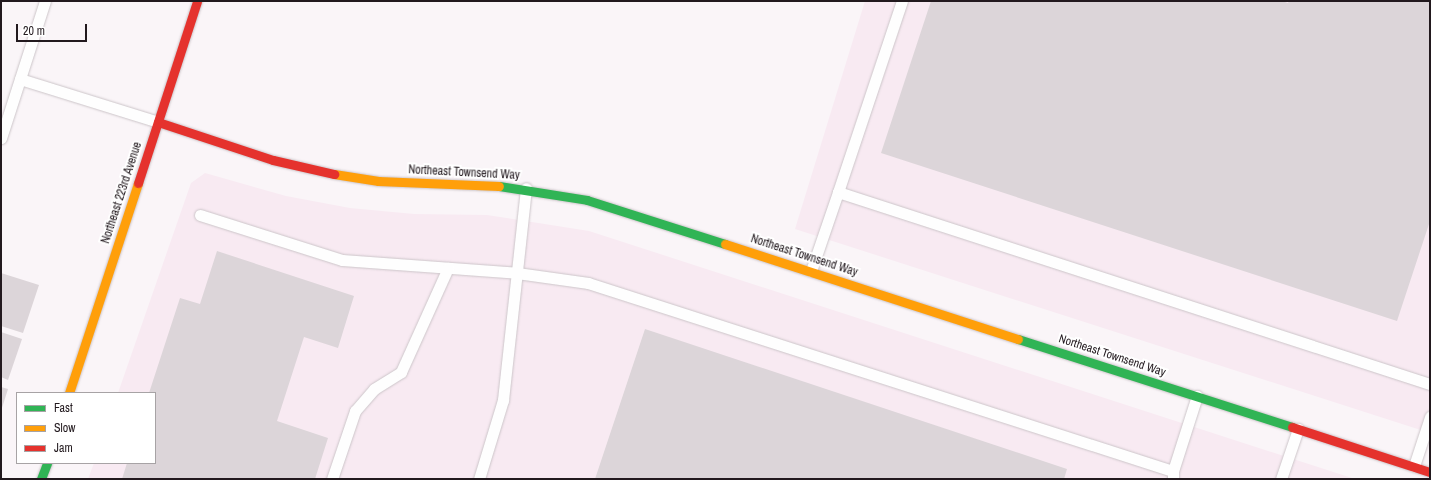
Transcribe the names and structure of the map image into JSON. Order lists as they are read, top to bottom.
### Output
{
  "streets": {
    "street": ["Northeast Townsend Way", "Northeast 223rd Avenue"]
  },
  "crossings": [
    ["Northeast Townsend Way", "Northeast 223rd Avenue"]
  ],
  "legend": ["Fast", "Slow", "Jam"],
  "scale_bar": "20 m"
}
